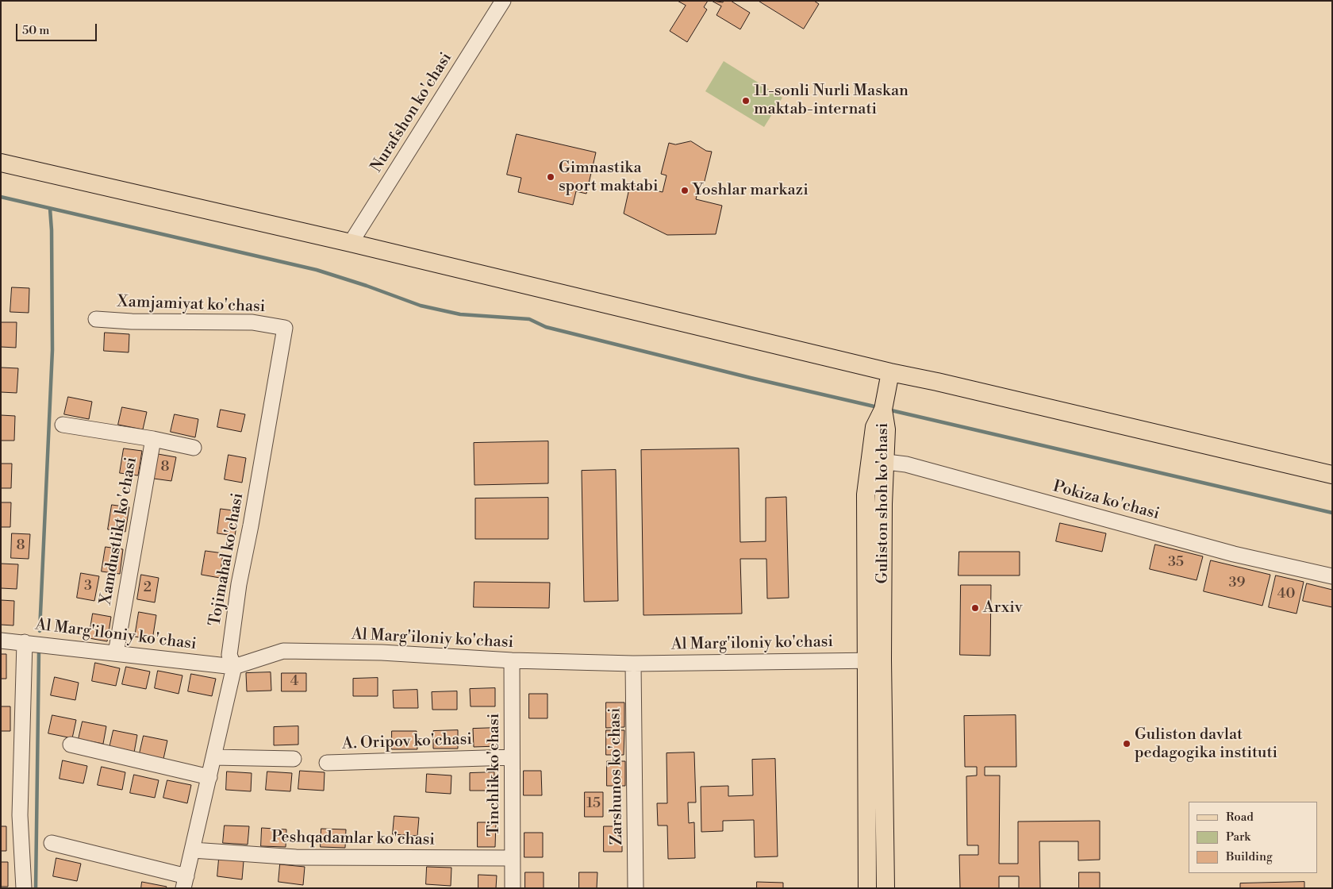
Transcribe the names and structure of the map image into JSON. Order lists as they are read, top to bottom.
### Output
{
  "streets": {
    "main road": ["Guliston shoh ko'chasi"],
    "street": [
      "Nurafshon ko'chasi",
      "Xamjamiyat ko'chasi",
      "Pokiza ko'chasi",
      "Xamdustlikt ko'chasi",
      "Tojimahal ko'chasi",
      "Al Marg'iloniy ko'chasi",
      "A. Oripov ko'chasi",
      "Tinchlik ko'chasi",
      "Zarshunos ko'chasi",
      "Peshqadamlar ko'chasi"
    ]
  },
  "crossings": [
    ["Xamjamiyat ko'chasi", "Tojimahal ko'chasi"],
    ["Pokiza ko'chasi", "Guliston shoh ko'chasi"],
    ["Guliston shoh ko'chasi", "Al Marg'iloniy ko'chasi"],
    ["Xamdustlikt ko'chasi", "Al Marg'iloniy ko'chasi"],
    ["Tojimahal ko'chasi", "Al Marg'iloniy ko'chasi"],
    ["Tojimahal ko'chasi", "Peshqadamlar ko'chasi"],
    ["Al Marg'iloniy ko'chasi", "Tinchlik ko'chasi"],
    ["Al Marg'iloniy ko'chasi", "Zarshunos ko'chasi"],
    ["A. Oripov ko'chasi", "Tinchlik ko'chasi"],
    ["Tinchlik ko'chasi", "Peshqadamlar ko'chasi"]
  ],
  "places": [
    "11-sonli Nurli Maskan maktab-internati",
    "Gimnastika sport maktabi",
    "Yoshlar markazi",
    "Arxiv",
    "Guliston davlat pedagogika instituti"
  ],
  "house_numbers": [
    "8",
    "8",
    "35",
    "39",
    "3",
    "2",
    "40",
    "4",
    "15"
  ],
  "legend": ["Road", "Park", "Building"],
  "scale_bar": "50 m"
}
